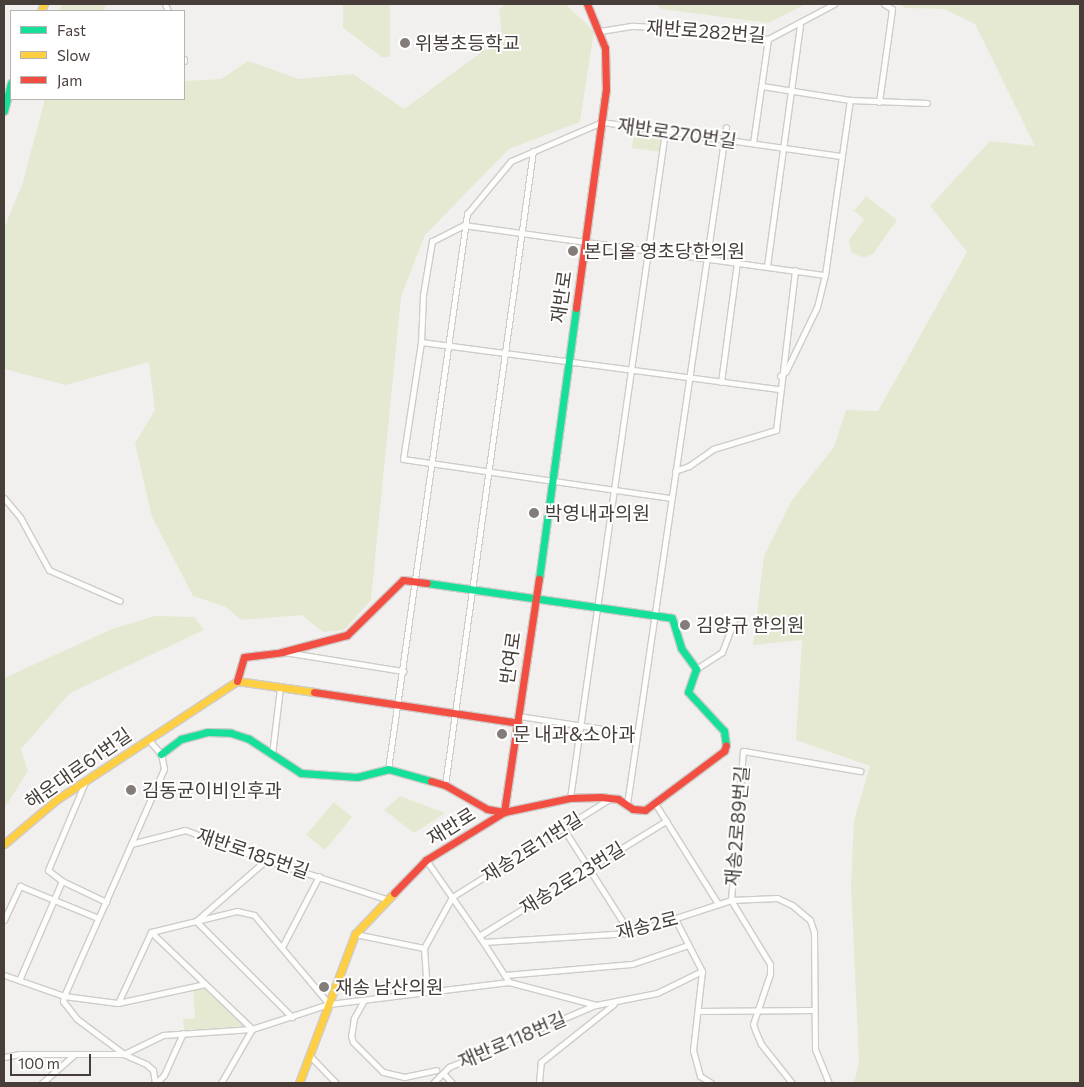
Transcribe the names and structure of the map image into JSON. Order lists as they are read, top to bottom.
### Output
{
  "streets": {
    "main road": ["재반로", "반여로", "해운대로61번길"],
    "street": [
      "재반로282번길",
      "재반로270번길",
      "재송2로89번길",
      "재송2로11번길",
      "재반로185번길",
      "재송2로23번길",
      "재송2로",
      "재반로118번길"
    ]
  },
  "crossings": [
    ["재반로282번길", "재반로270번길"],
    ["재반로282번길", "재반로"],
    ["재반로270번길", "재반로"],
    ["재반로", "반여로"],
    ["재반로", "재반로185번길"],
    ["재송2로89번길", "재송2로"]
  ],
  "places": [
    "위봉초등학교",
    "본디올 영초당한의원",
    "박영내과의원",
    "김양규 한의원",
    "문 내과&소아과",
    "김동균이비인후과",
    "재송 남산의원"
  ],
  "legend": ["Fast", "Slow", "Jam"],
  "scale_bar": "100 m"
}
